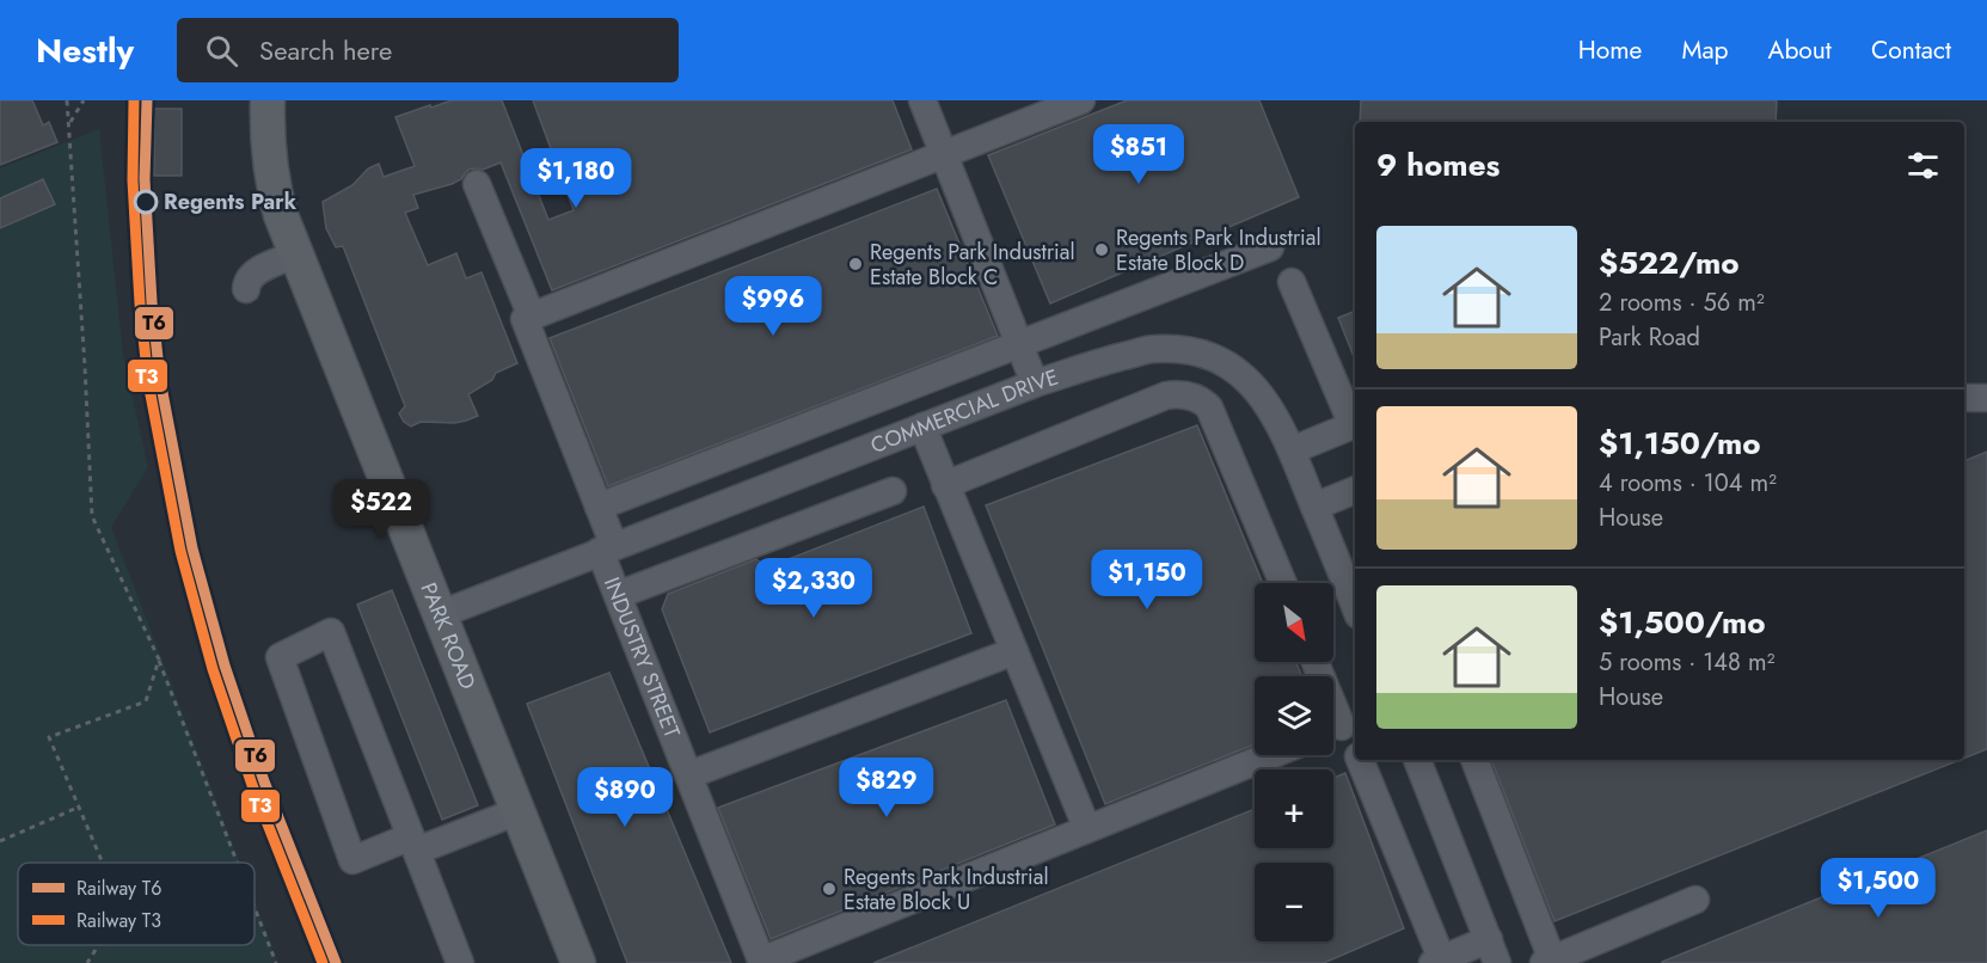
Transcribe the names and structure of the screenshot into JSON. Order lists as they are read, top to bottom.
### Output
{
  "streets": {
    "main road": ["PARK ROAD"],
    "lane": ["COMMERCIAL DRIVE", "INDUSTRY STREET"]
  },
  "crossings": [
    ["COMMERCIAL DRIVE", "PARK ROAD"],
    ["COMMERCIAL DRIVE", "INDUSTRY STREET"]
  ],
  "places": [
    "Regents Park",
    "Regents Park Industrial Estate Block D",
    "Regents Park Industrial Estate Block C",
    "Regents Park Industrial Estate Block U"
  ],
  "lines": ["rail line T6", "rail line T3"],
  "legend": ["Railway T6", "Railway T3"],
  "north": "bottom right",
  "page": {
    "header": "Nestly",
    "search": "Search here",
    "nav": [
      "Home",
      "Map",
      "About",
      "Contact"
    ],
    "heading": "9 homes",
    "price": [
      "$851",
      "$1,180",
      "$996",
      "$522",
      "$1,150",
      "$2,330",
      "$829",
      "$890",
      "$1,500"
    ],
    "list": [
      {
        "name": "$522/mo",
        "note": "2 rooms · 56 m² · Park Road"
      },
      {
        "name": "$1,150/mo",
        "note": "4 rooms · 104 m² · House"
      },
      {
        "name": "$1,500/mo",
        "note": "5 rooms · 148 m² · House"
      }
    ],
    "map_buttons": ["+", "−"]
  }
}
